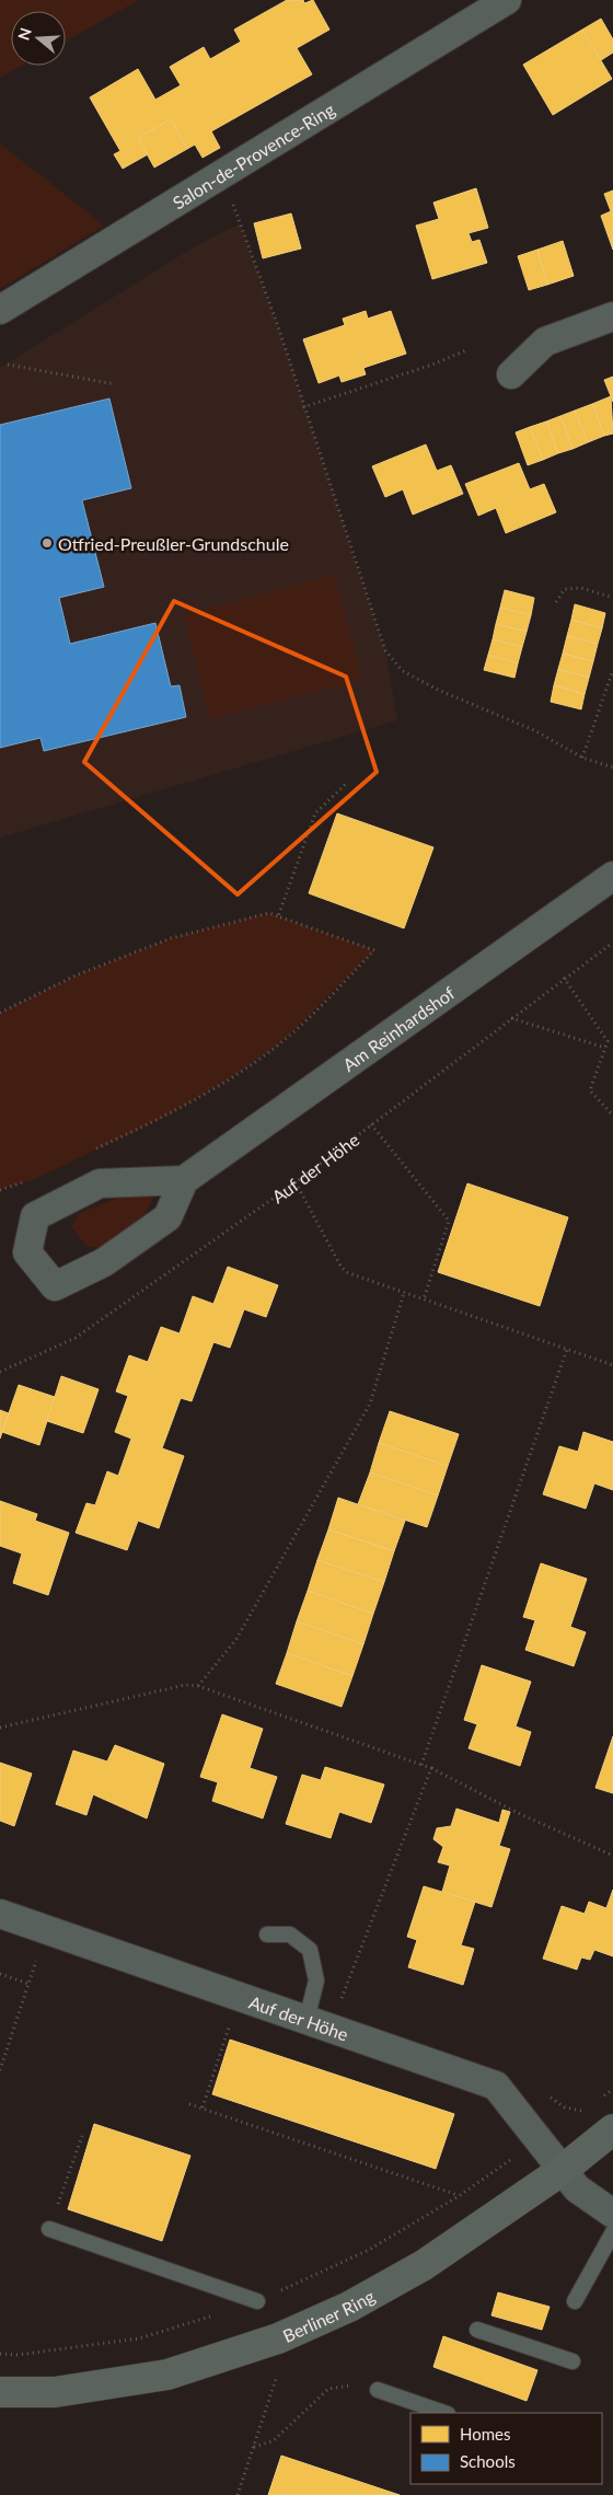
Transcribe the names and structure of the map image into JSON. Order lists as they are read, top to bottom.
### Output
{
  "streets": {
    "street": [
      "Salon-de-Provence-Ring",
      "Am Reinhardshof",
      "Auf der Höhe",
      "Berliner Ring"
    ]
  },
  "crossings": [
    ["Auf der Höhe", "Berliner Ring"]
  ],
  "places": ["Otfried-Preußler-Grundschule"],
  "legend": ["Homes", "Schools"],
  "north": "left"
}
